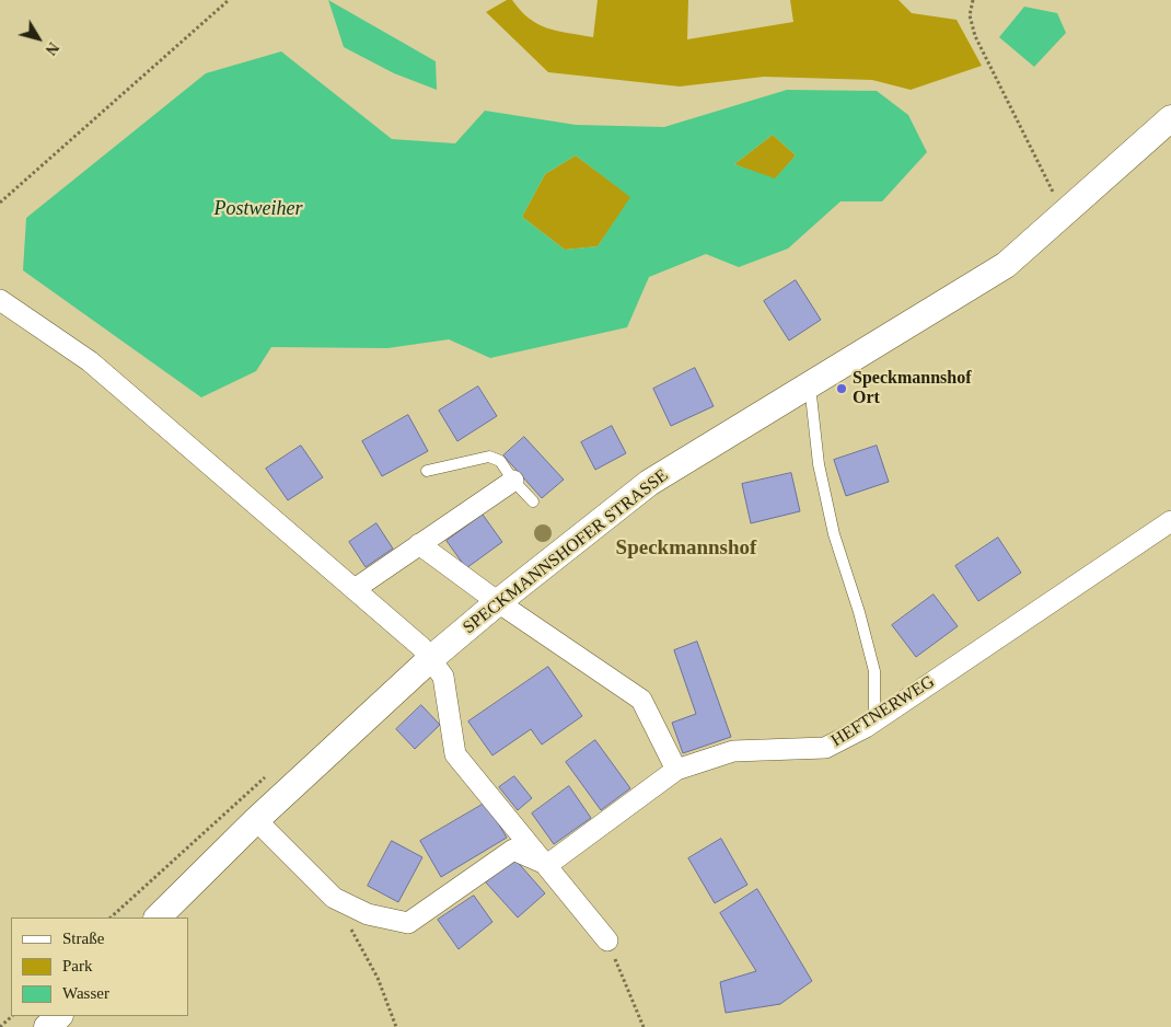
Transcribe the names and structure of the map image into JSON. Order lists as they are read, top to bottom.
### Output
{
  "streets": {
    "street": ["SPECKMANNSHOFER STRASSE", "HEFTNERWEG"]
  },
  "districts": ["Speckmannshof"],
  "water": ["Postweiher"],
  "places": ["Speckmannshof Ort"],
  "legend": ["Straße", "Park", "Wasser"],
  "north": "bottom right"
}
